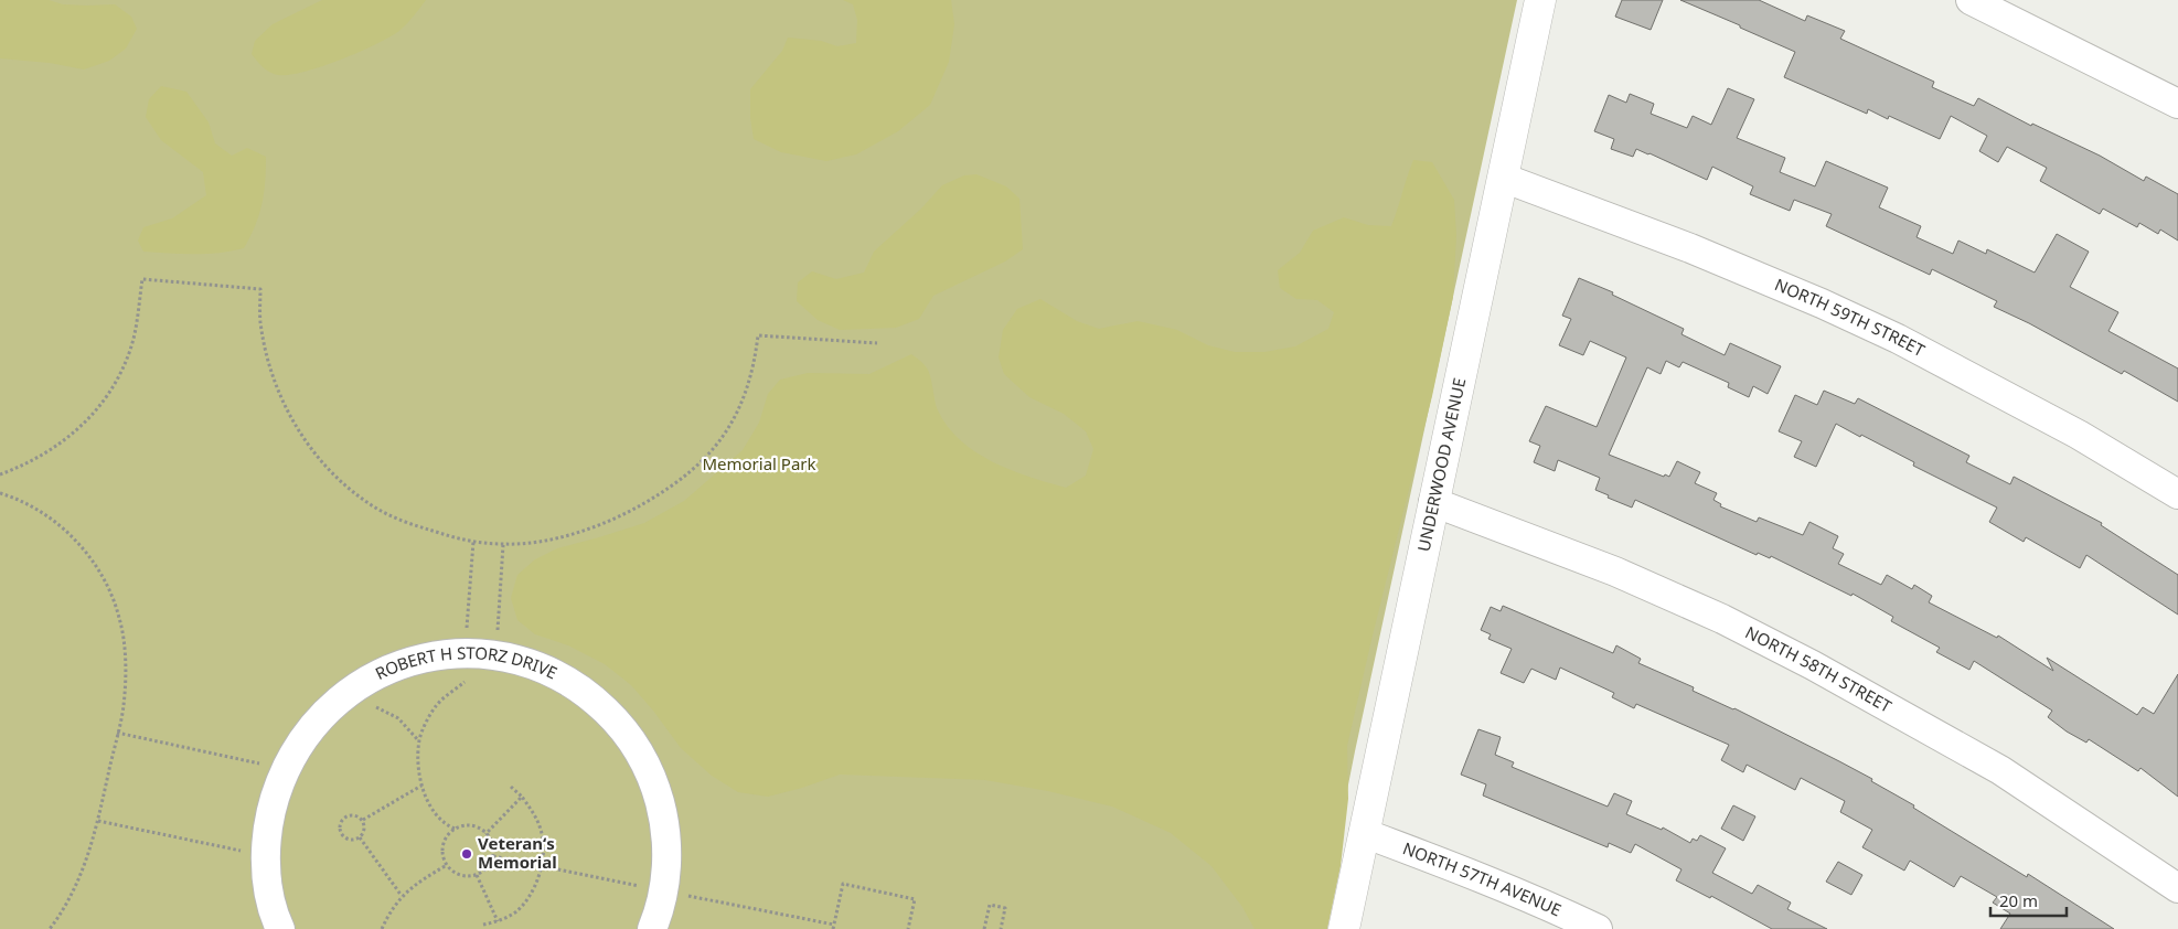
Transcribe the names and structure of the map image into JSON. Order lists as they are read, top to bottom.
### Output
{
  "streets": {
    "main road": ["UNDERWOOD AVENUE"],
    "street": [
      "NORTH 59TH STREET",
      "NORTH 58TH STREET",
      "ROBERT H STORZ DRIVE",
      "NORTH 57TH AVENUE"
    ]
  },
  "crossings": [
    ["NORTH 59TH STREET", "UNDERWOOD AVENUE"],
    ["UNDERWOOD AVENUE", "NORTH 58TH STREET"],
    ["UNDERWOOD AVENUE", "NORTH 57TH AVENUE"]
  ],
  "parks": ["Memorial Park"],
  "places": ["Veteranʻs Memorial"],
  "scale_bar": "20 m"
}
